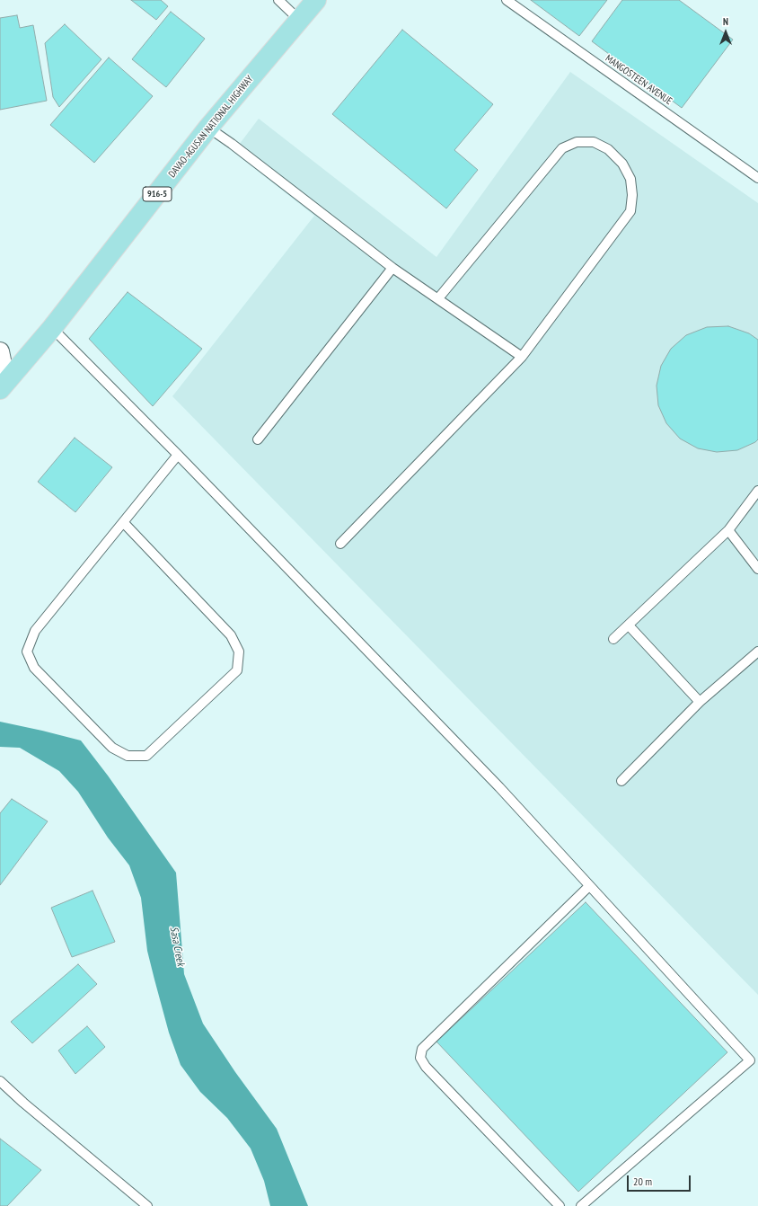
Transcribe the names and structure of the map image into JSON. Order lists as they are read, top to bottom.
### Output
{
  "streets": {
    "main road": ["DAVAO-AGUSAN NATIONAL HIGHWAY", "916-5"],
    "lane": ["MANGOSTEEN AVENUE"]
  },
  "water": ["Sasa Creek"],
  "scale_bar": "20 m",
  "north": "top"
}
